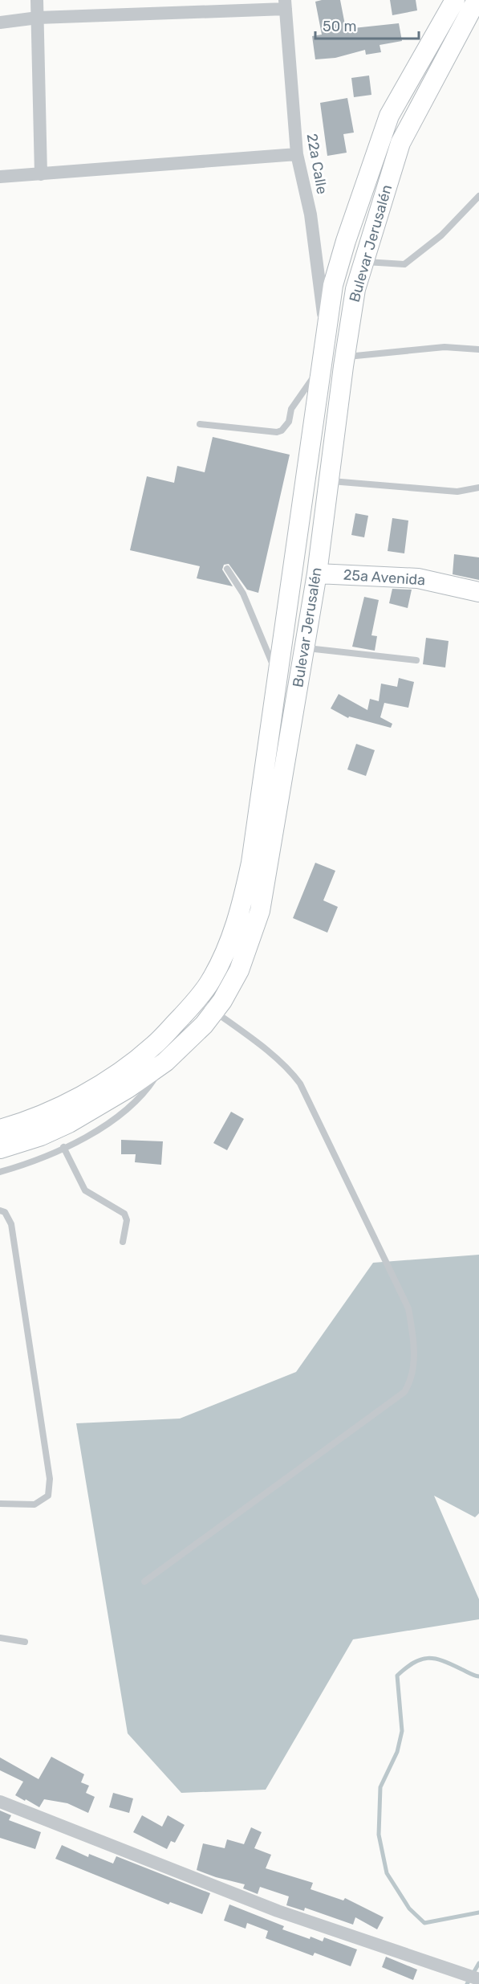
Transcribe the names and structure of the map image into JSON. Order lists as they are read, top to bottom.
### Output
{
  "streets": {
    "main road": ["Bulevar Jerusalén", "25a Avenida"],
    "street": ["22a Calle"]
  },
  "crossings": [
    ["22a Calle", "Bulevar Jerusalén"],
    ["Bulevar Jerusalén", "25a Avenida"]
  ],
  "scale_bar": "50 m"
}
